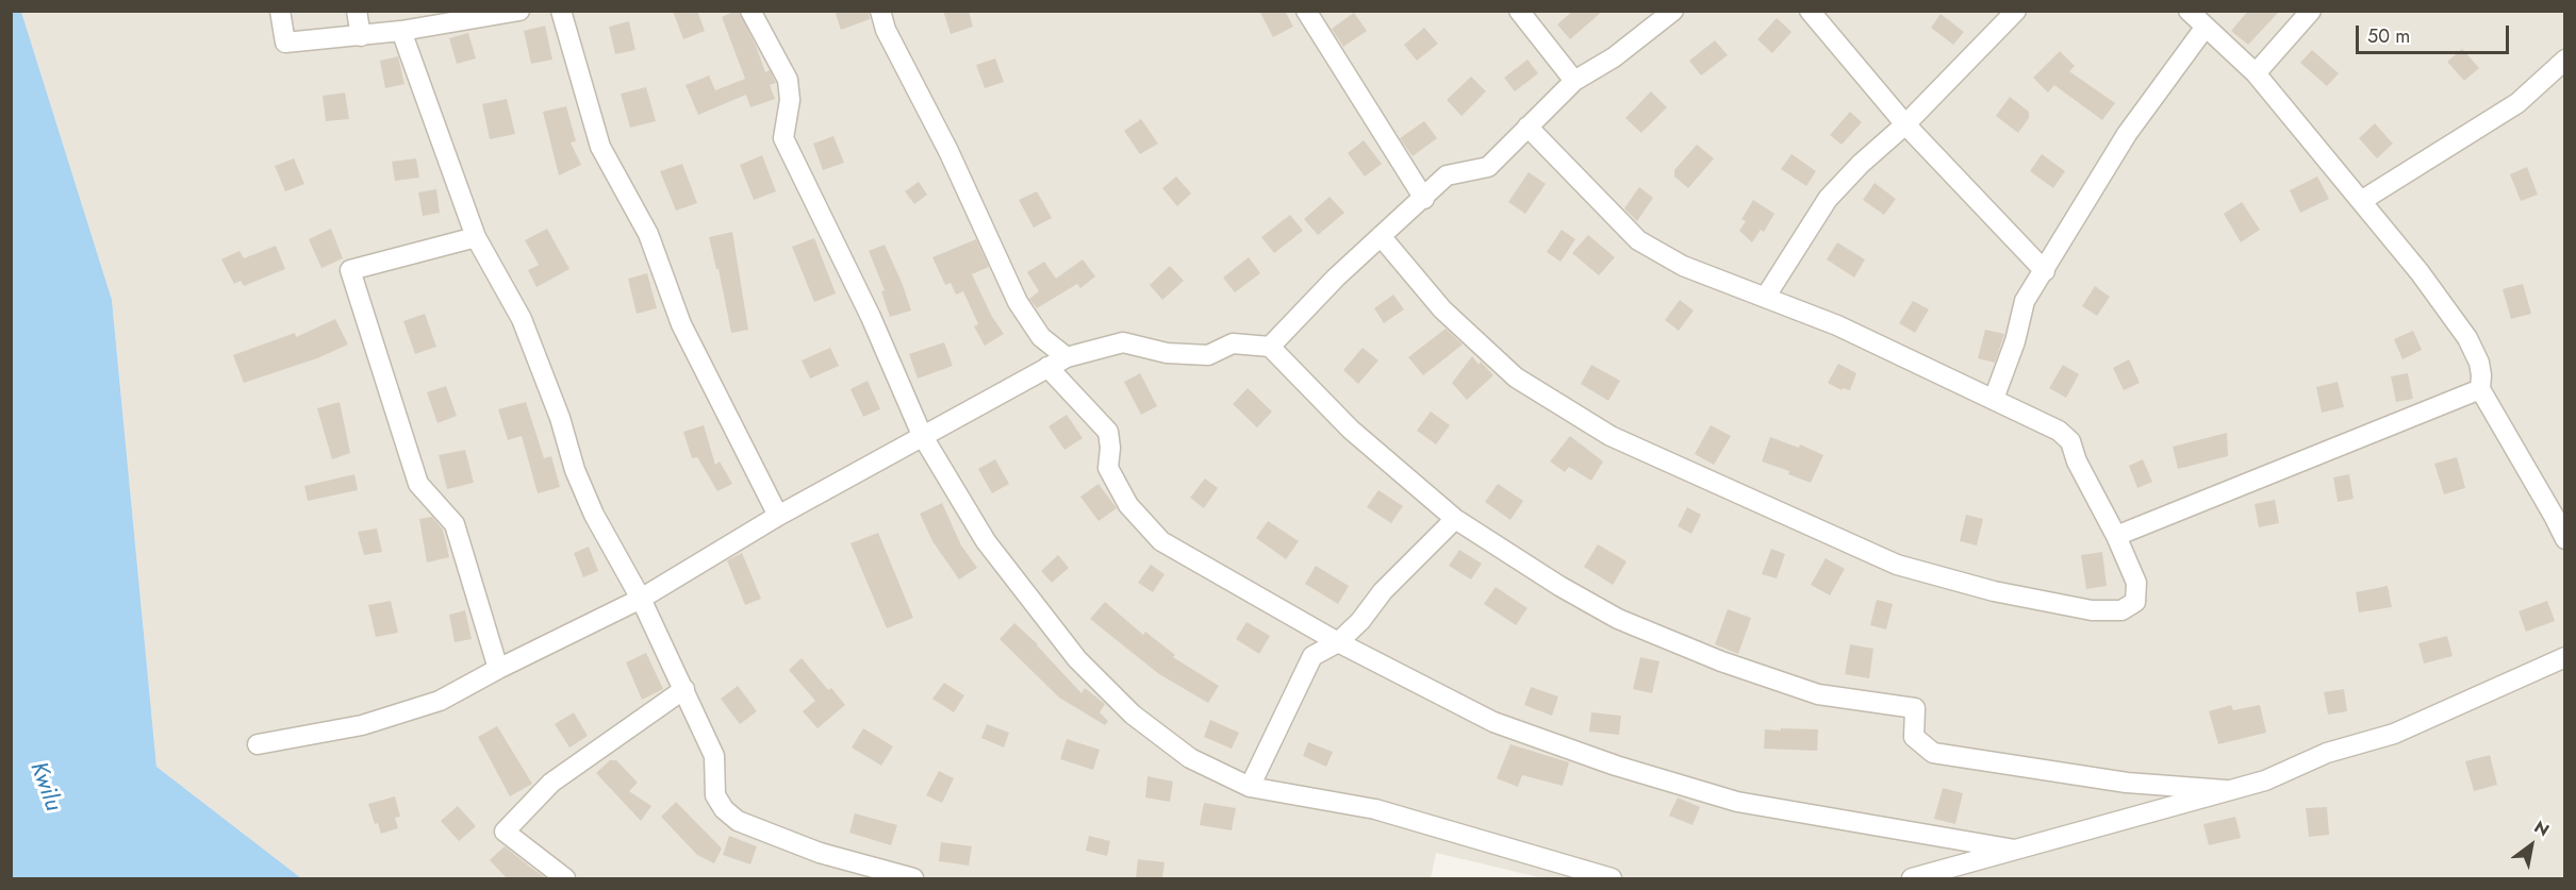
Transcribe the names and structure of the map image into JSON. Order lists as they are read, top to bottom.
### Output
{
  "water": ["Kwilu"],
  "scale_bar": "50 m",
  "north": "top right"
}
